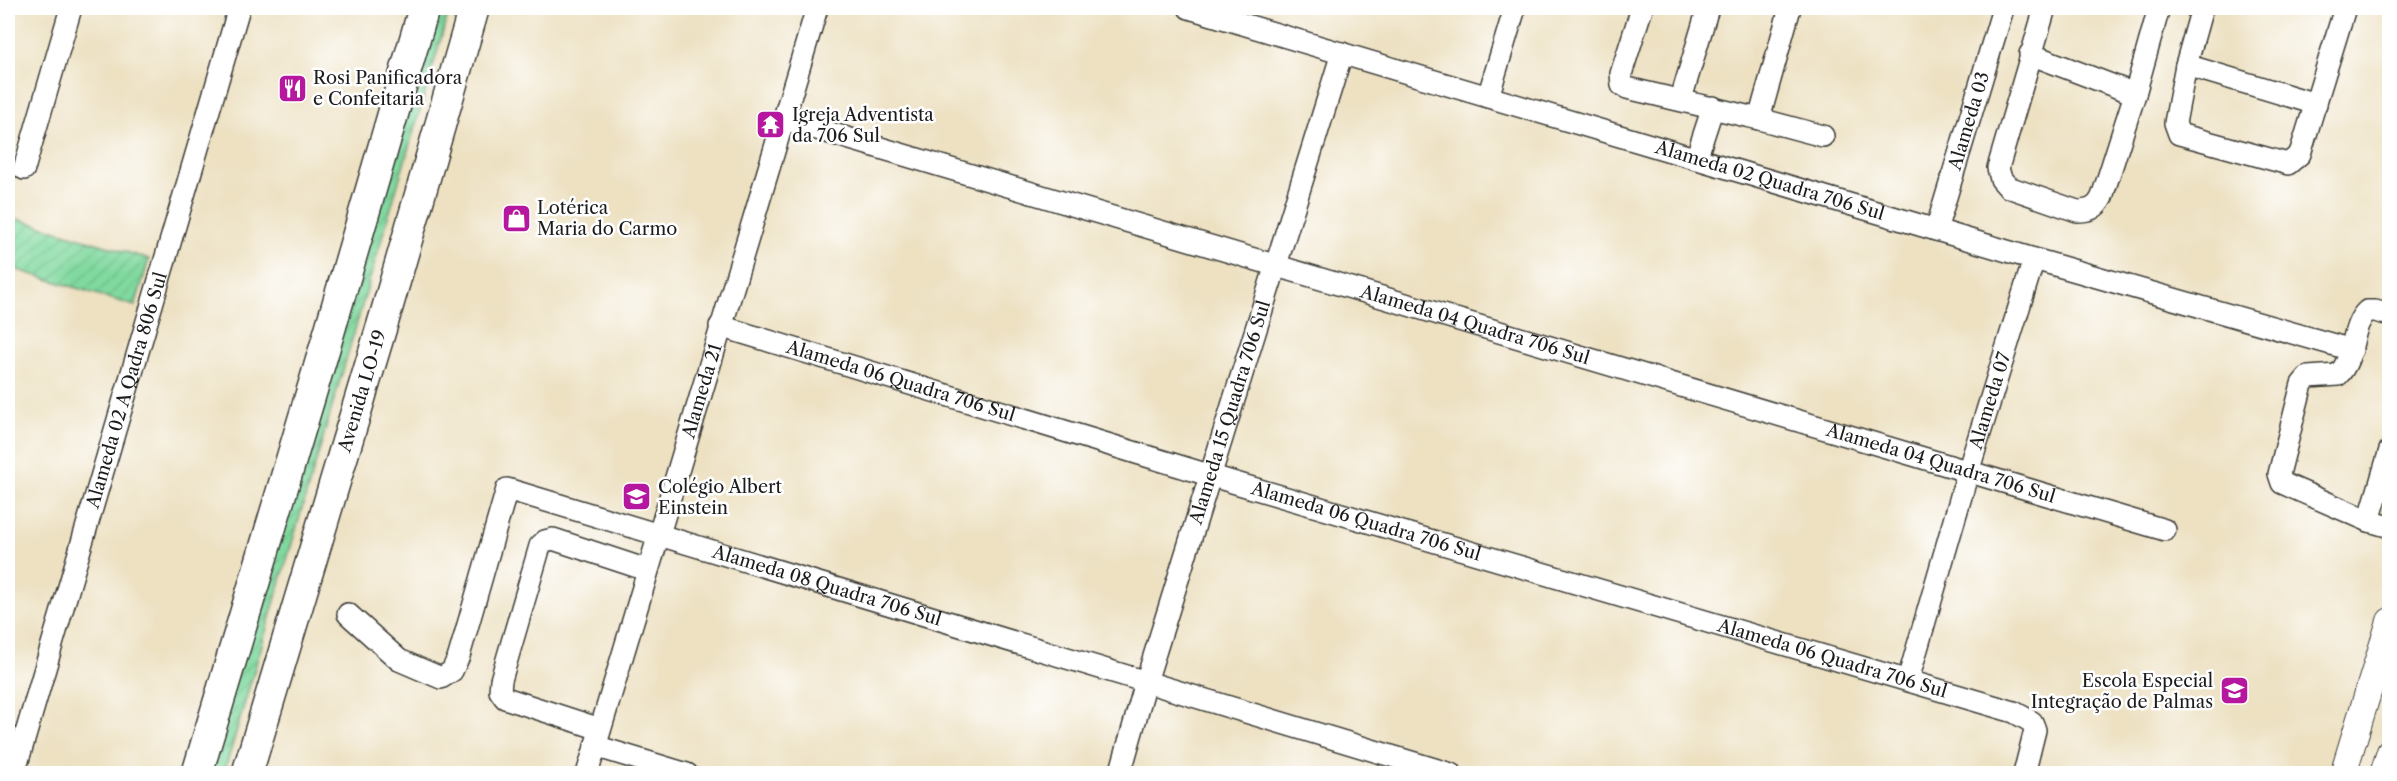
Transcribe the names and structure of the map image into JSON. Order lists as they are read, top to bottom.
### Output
{
  "streets": {
    "main road": ["Avenida LO-19"],
    "street": [
      "Alameda 03",
      "Alameda 02 Quadra 706 Sul",
      "Alameda 04 Quadra 706 Sul",
      "Alameda 06 Quadra 706 Sul",
      "Alameda 02 A Qadra 806 Sul",
      "Alameda 21",
      "Alameda 07",
      "Alameda 15 Quadra 706 Sul",
      "Alameda 08 Quadra 706 Sul"
    ]
  },
  "crossings": [
    ["Alameda 03", "Alameda 02 Quadra 706 Sul"],
    ["Alameda 02 Quadra 706 Sul", "Alameda 07"],
    ["Alameda 02 Quadra 706 Sul", "Alameda 15 Quadra 706 Sul"],
    ["Alameda 04 Quadra 706 Sul", "Alameda 21"],
    ["Alameda 04 Quadra 706 Sul", "Alameda 07"],
    ["Alameda 04 Quadra 706 Sul", "Alameda 15 Quadra 706 Sul"],
    ["Alameda 06 Quadra 706 Sul", "Alameda 21"],
    ["Alameda 06 Quadra 706 Sul", "Alameda 07"],
    ["Alameda 06 Quadra 706 Sul", "Alameda 15 Quadra 706 Sul"],
    ["Alameda 21", "Alameda 08 Quadra 706 Sul"],
    ["Alameda 15 Quadra 706 Sul", "Alameda 08 Quadra 706 Sul"]
  ],
  "places": {
    "restaurant": ["Rosi Panificadora e Confeitaria"],
    "temple": ["Igreja Adventista da 706 Sul"],
    "shop": ["Lotérica Maria do Carmo"],
    "school or university": ["Colégio Albert Einstein", "Escola Especial Integração de Palmas"]
  }
}
